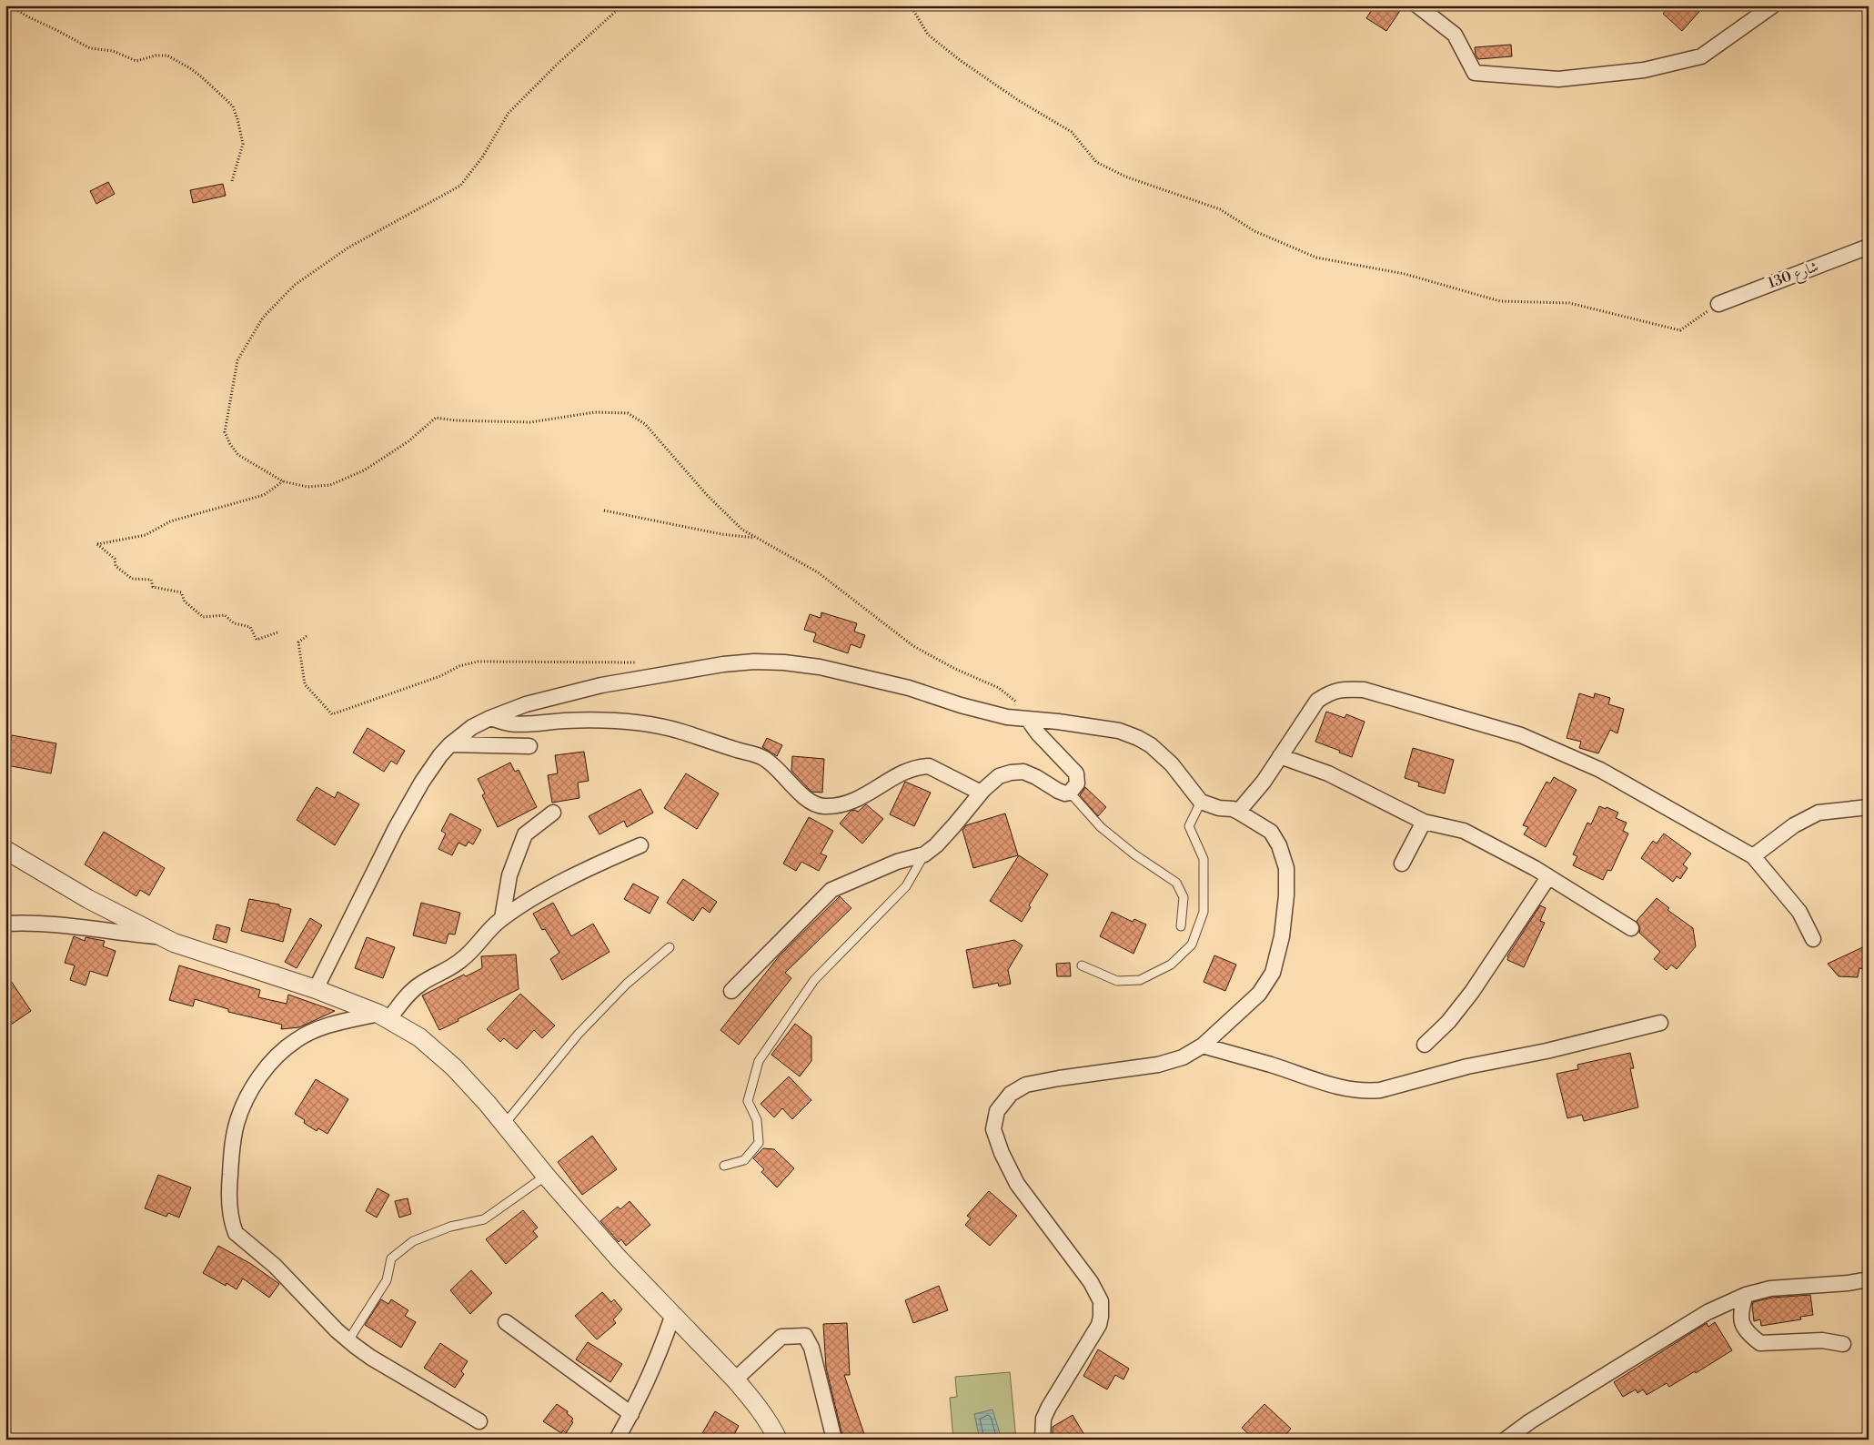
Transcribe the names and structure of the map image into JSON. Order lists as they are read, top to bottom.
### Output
{
  "streets": {
    "street": ["شارع 130"]
  }
}
